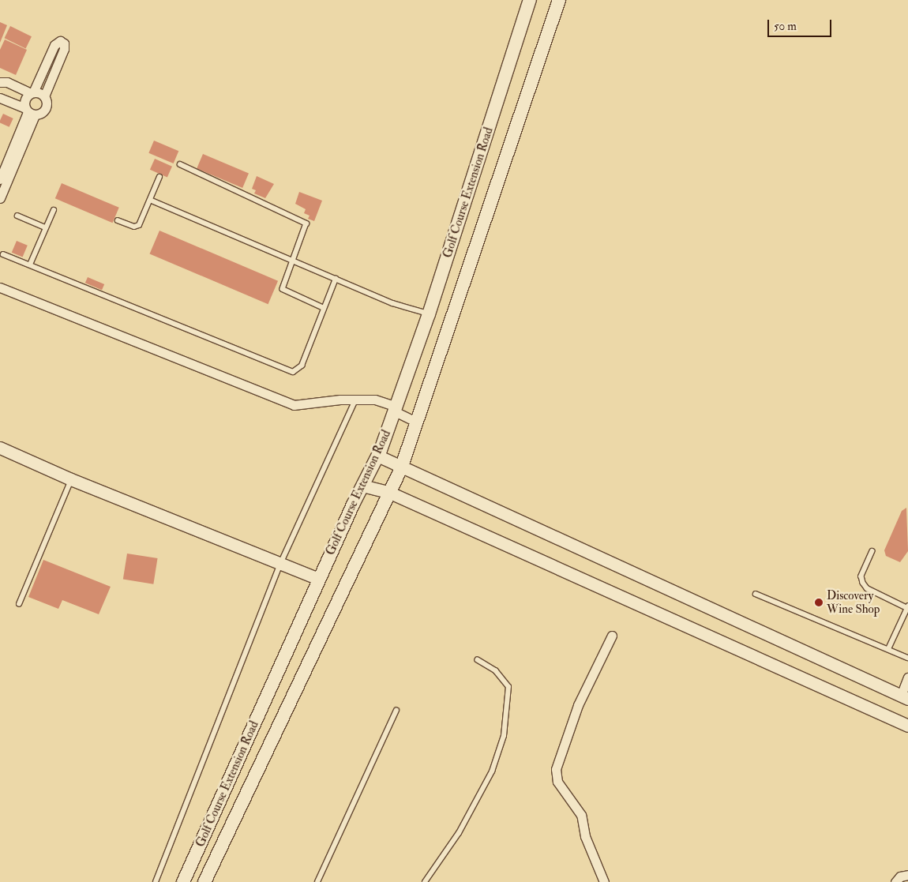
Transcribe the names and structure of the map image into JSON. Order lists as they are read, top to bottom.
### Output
{
  "streets": {
    "main road": ["Golf Course Extension Road"]
  },
  "places": ["Discovery Wine Shop"],
  "scale_bar": "50 m"
}
